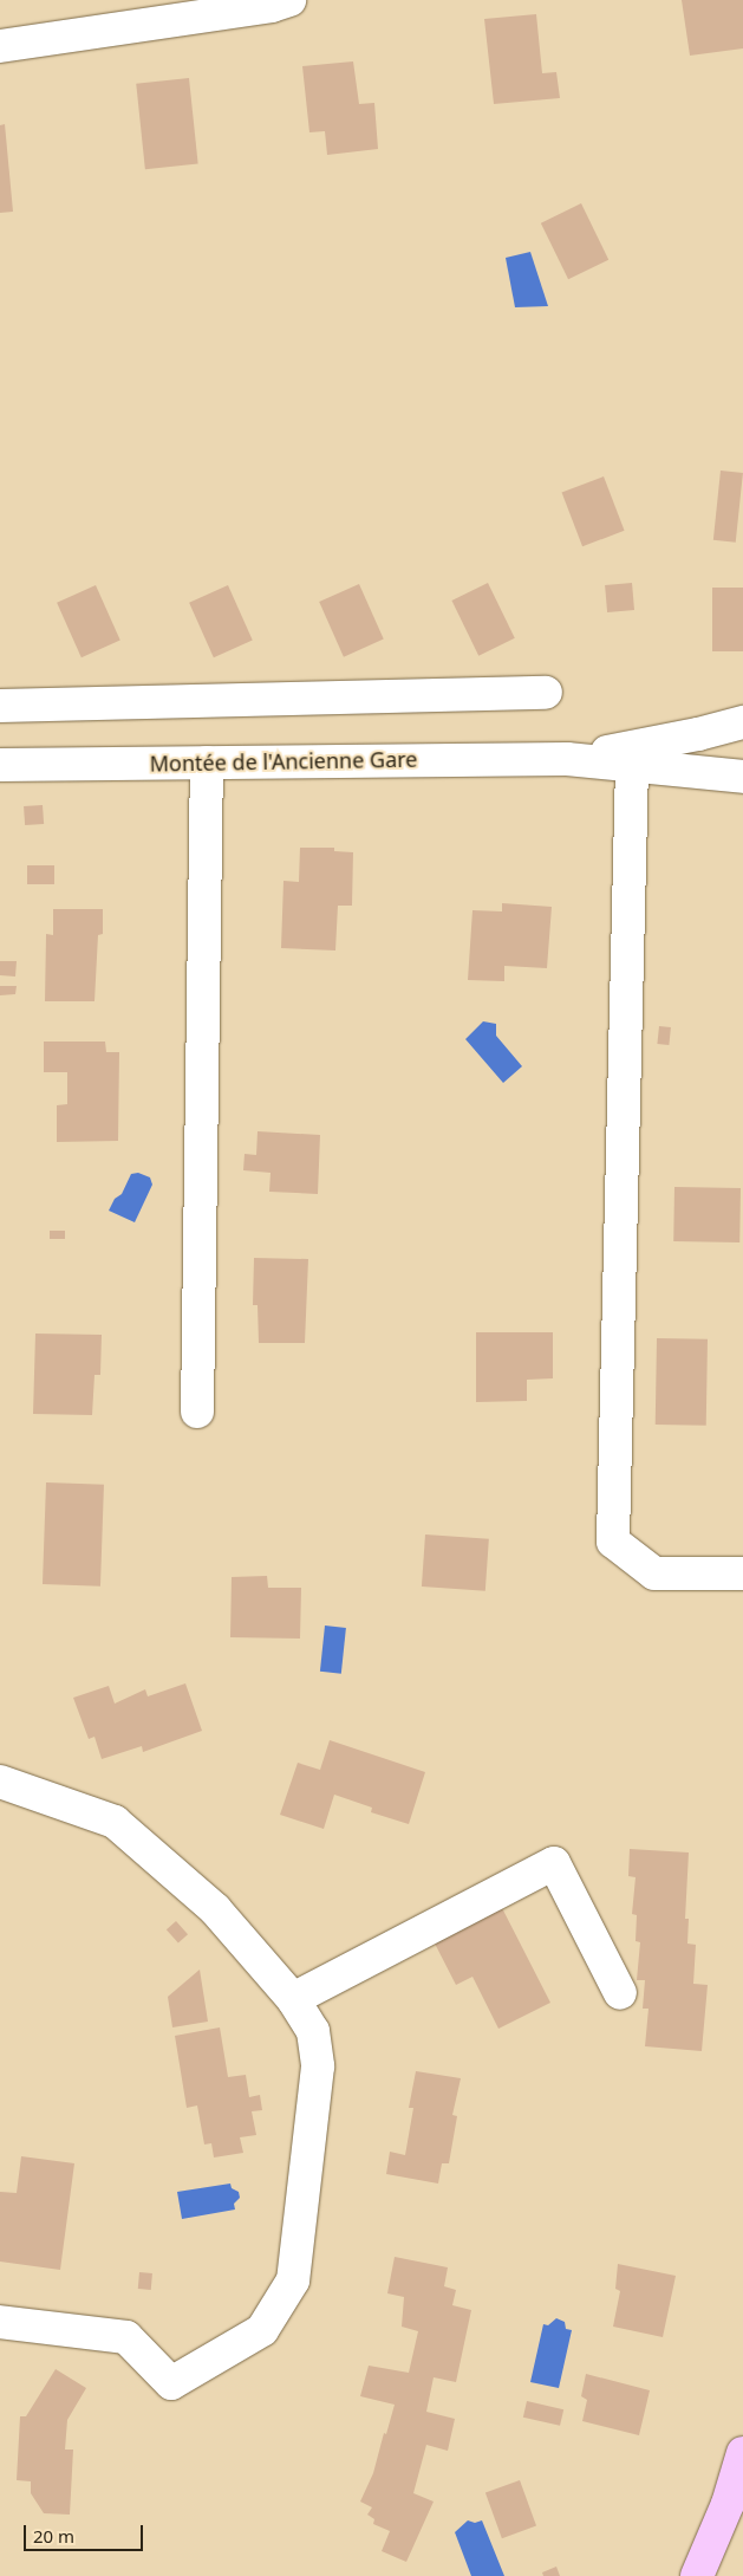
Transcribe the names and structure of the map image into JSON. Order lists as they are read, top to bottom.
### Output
{
  "streets": {
    "street": ["Montée de l'Ancienne Gare"]
  },
  "scale_bar": "20 m"
}
